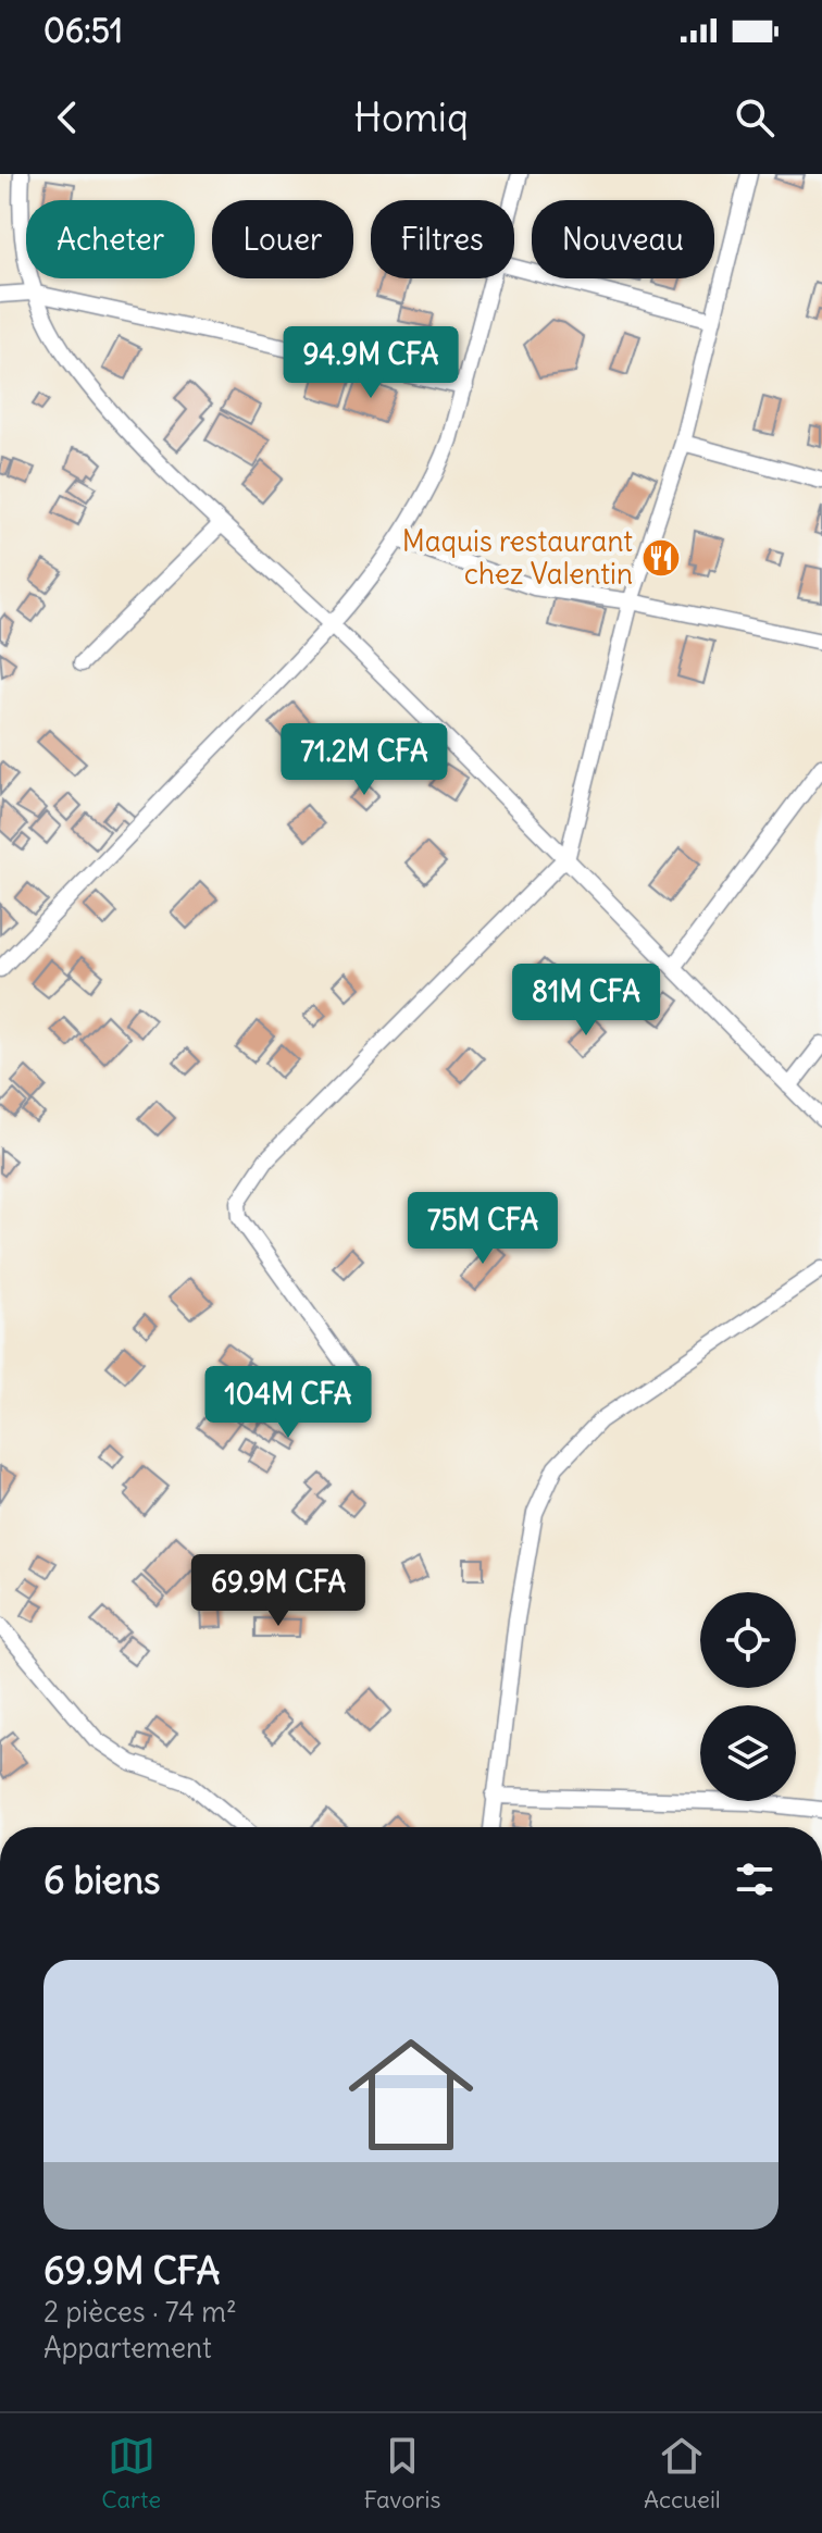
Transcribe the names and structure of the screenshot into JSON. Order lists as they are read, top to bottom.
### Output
{
  "places": {
    "restaurant": ["Maquis restaurant chez Valentin"]
  },
  "page": {
    "status": "06:51",
    "header": "Homiq",
    "chip": [
      "Acheter",
      "Louer",
      "Filtres",
      "Nouveau"
    ],
    "price": [
      "94.9M CFA",
      "71.2M CFA",
      "81M CFA",
      "75M CFA",
      "104M CFA",
      "69.9M CFA"
    ],
    "heading": "6 biens",
    "list": [
      {
        "name": "69.9M CFA",
        "note": "2 pièces · 74 m² · Appartement"
      }
    ],
    "tabs": ["Carte", "Favoris", "Accueil"]
  }
}
